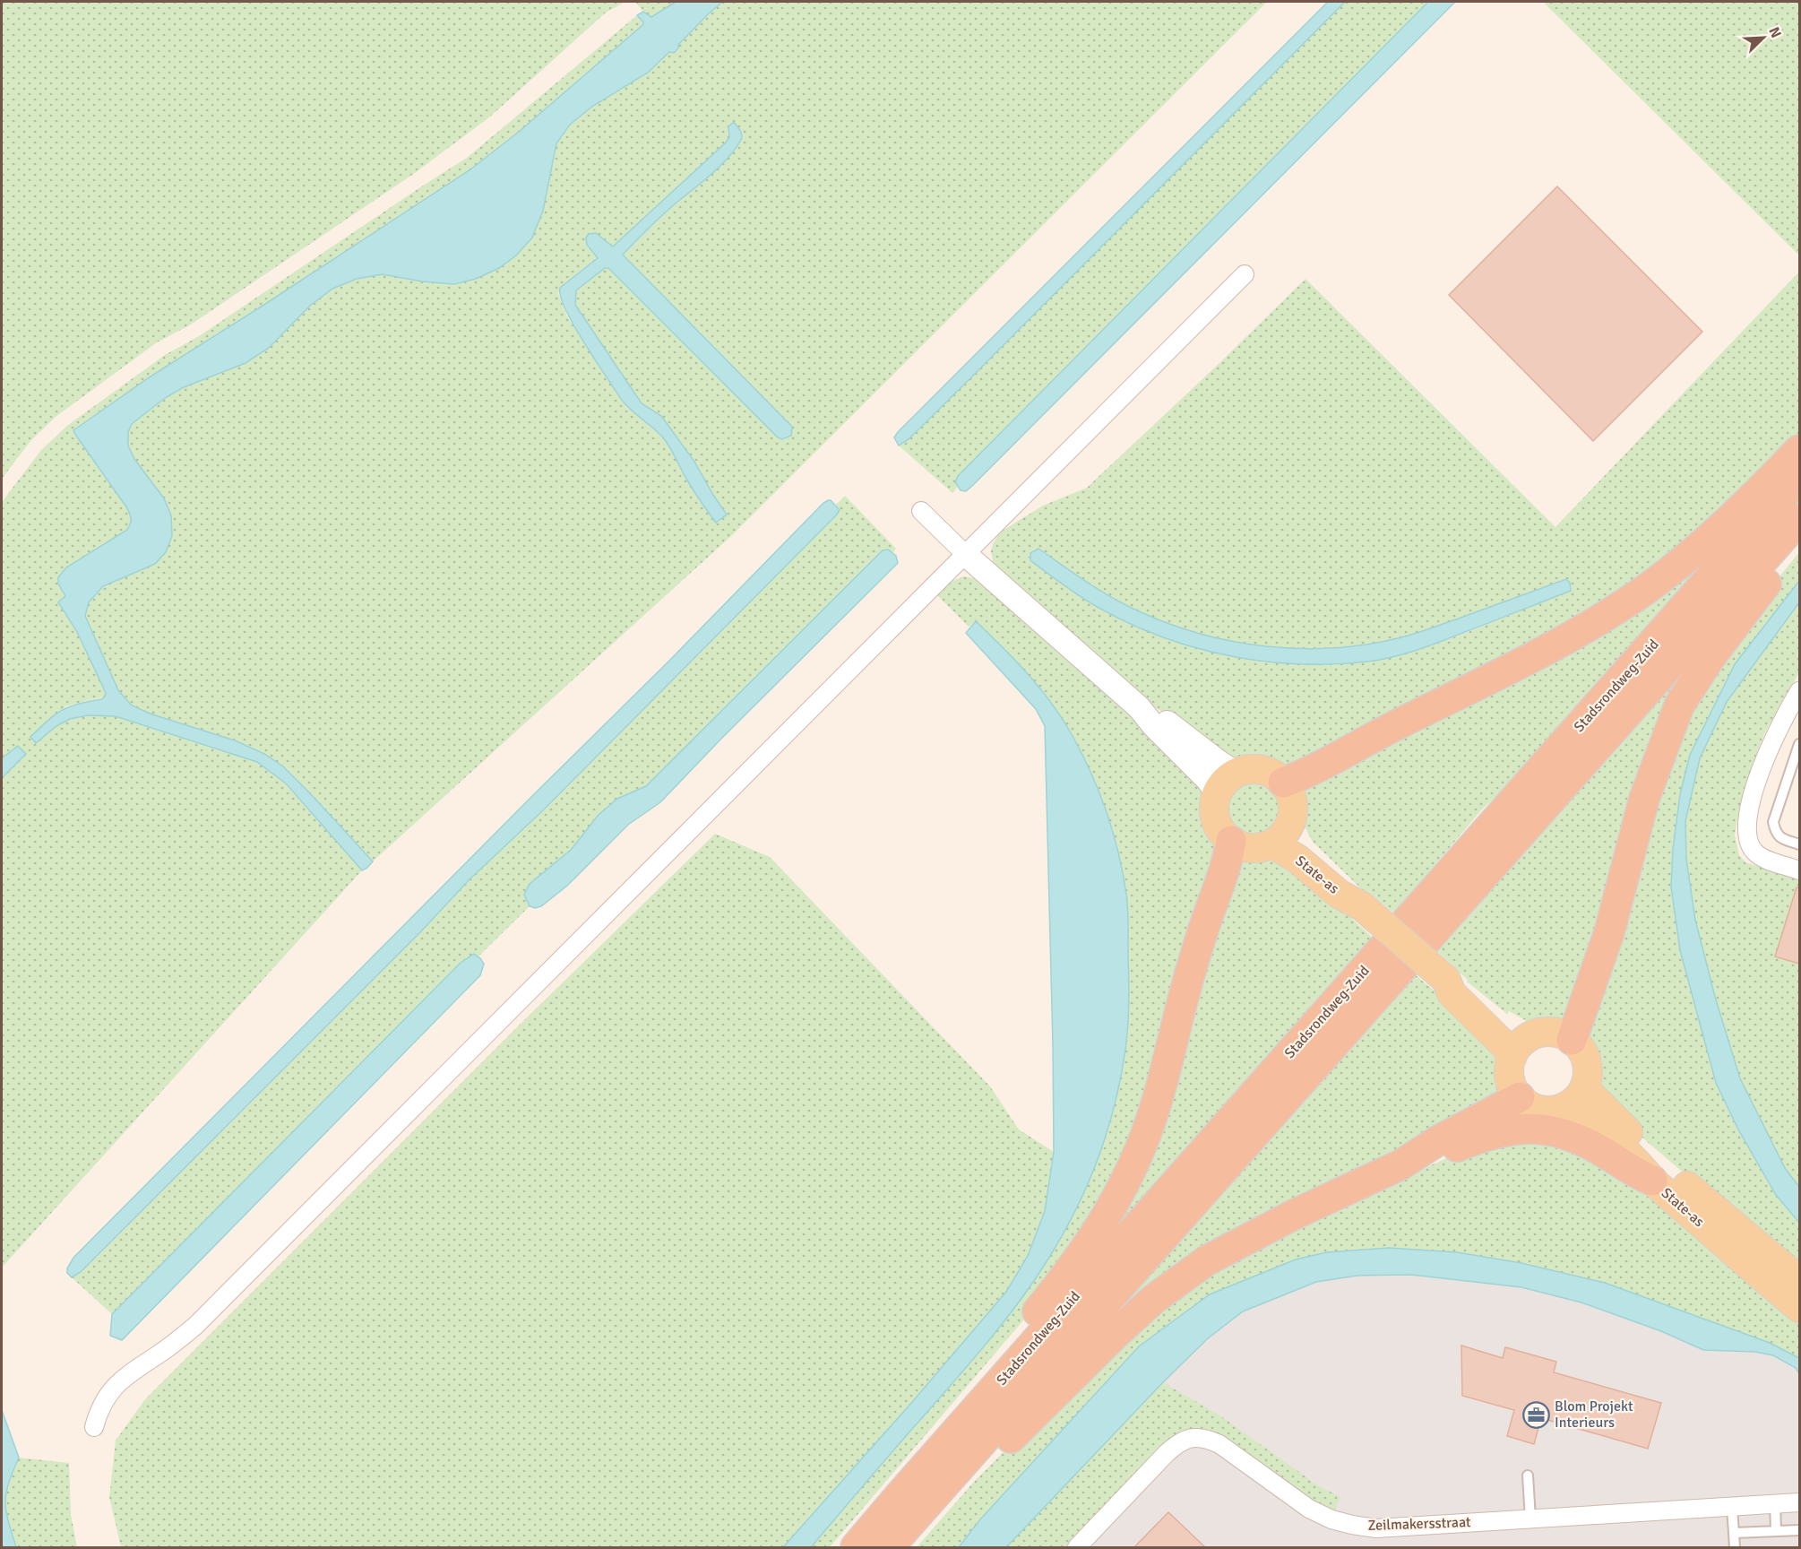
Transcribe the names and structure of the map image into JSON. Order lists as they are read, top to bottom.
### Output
{
  "streets": {
    "highway": ["Stadsrondweg-Zuid"],
    "main road": ["State-as"],
    "street": ["Zeilmakersstraat"]
  },
  "places": {
    "office": ["Blom Projekt Interieurs"]
  },
  "north": "top right"
}
